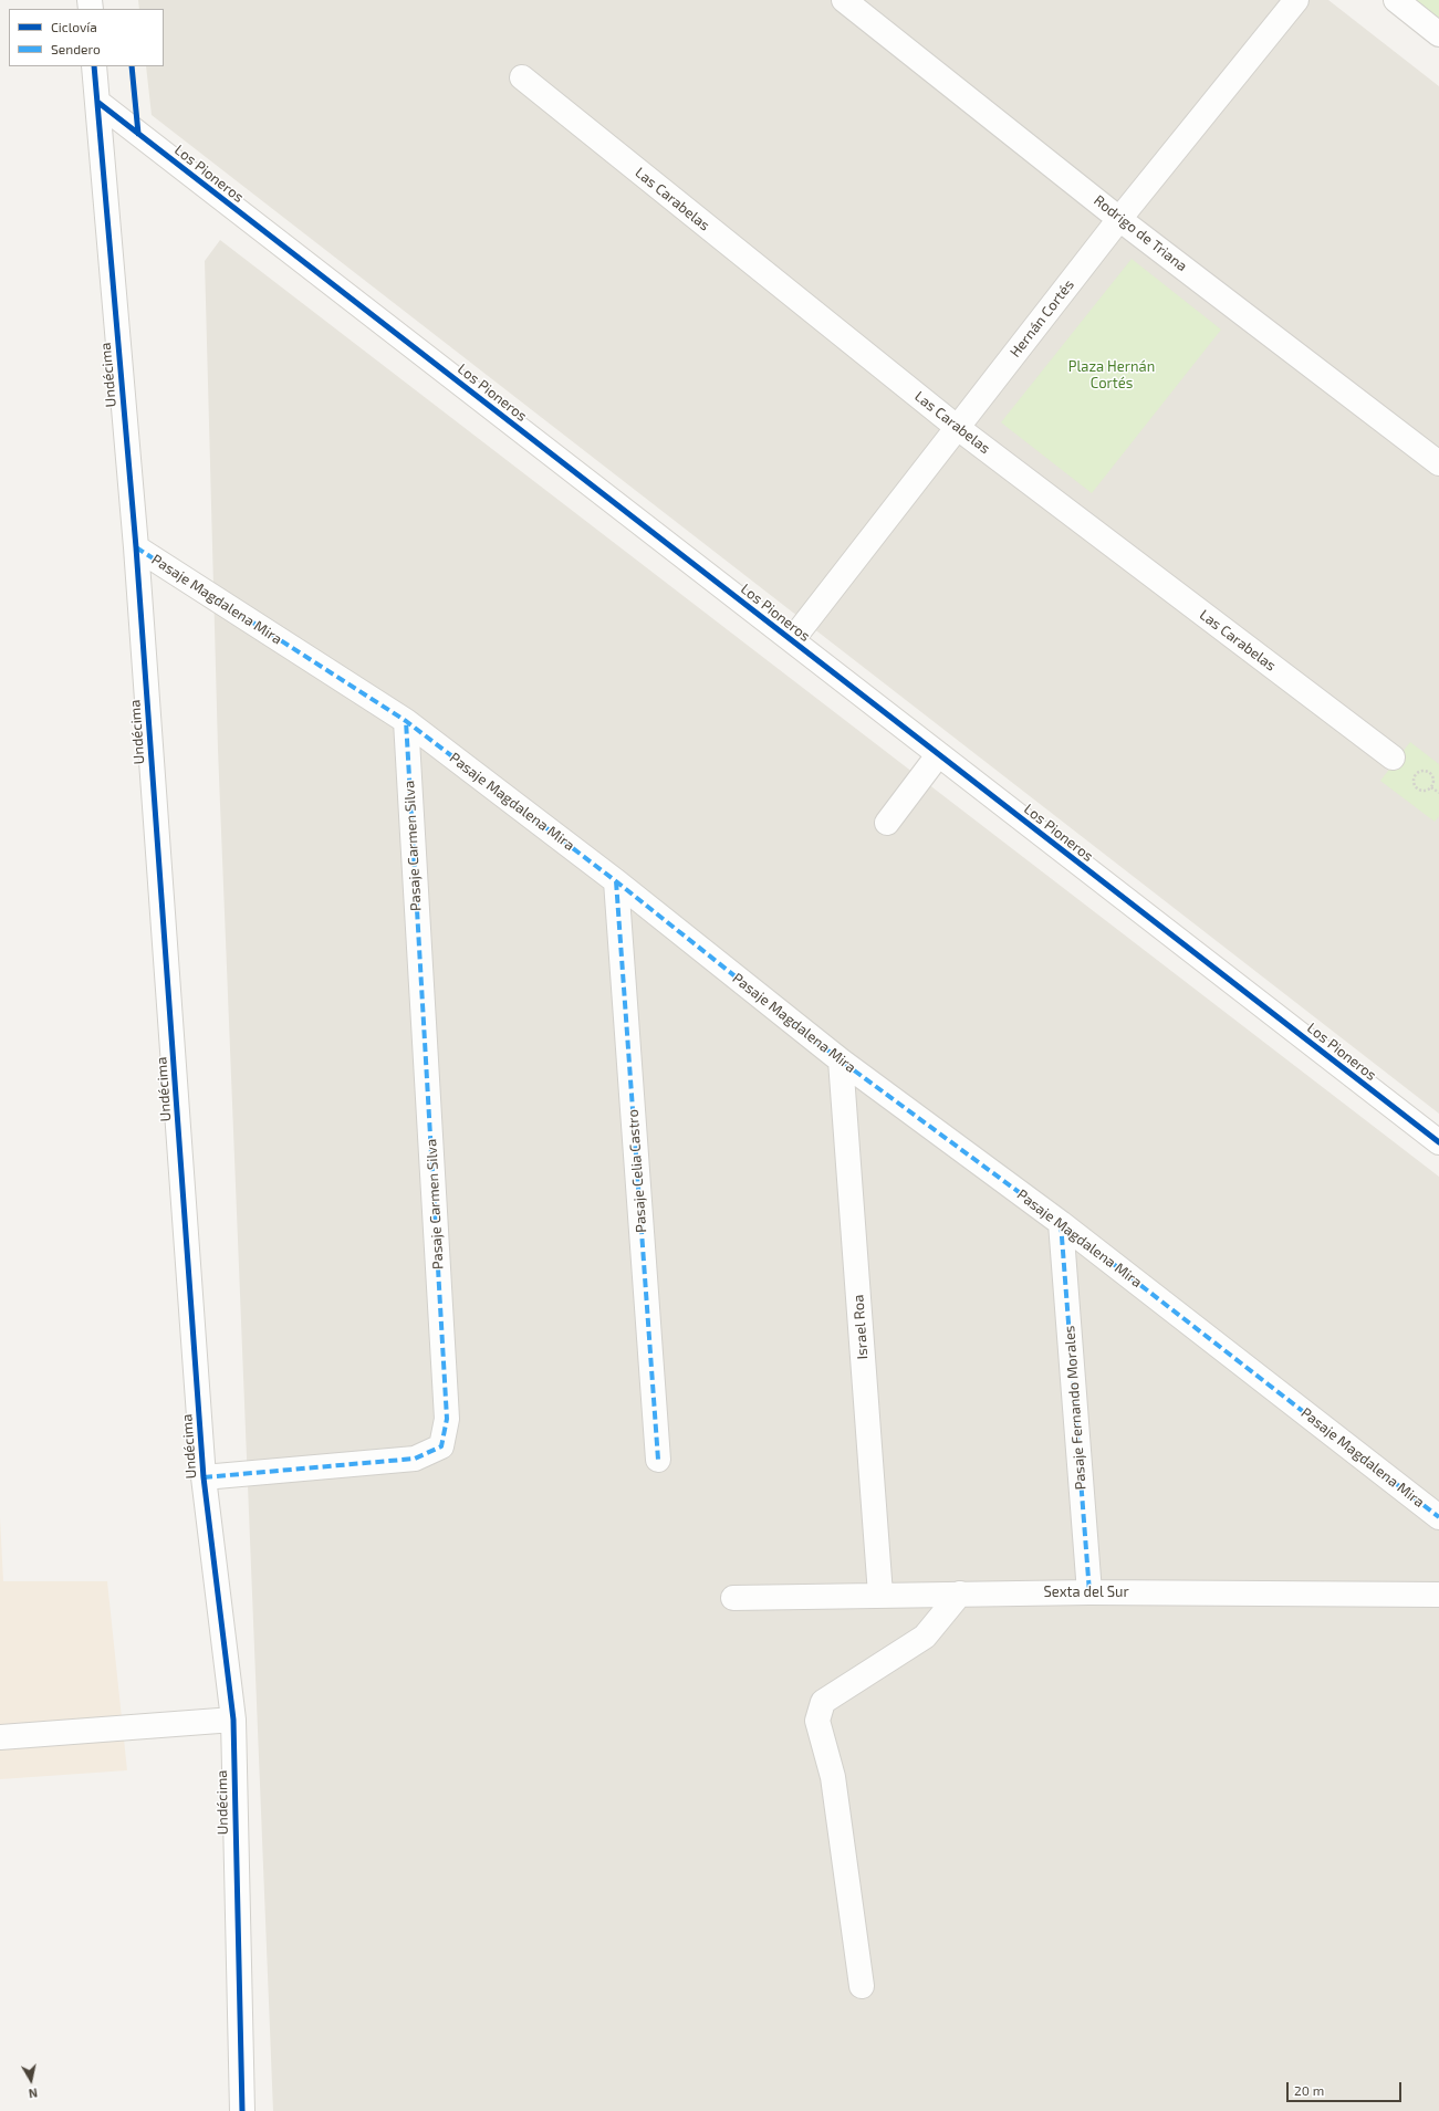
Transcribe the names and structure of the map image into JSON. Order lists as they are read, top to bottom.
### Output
{
  "streets": {
    "street": [
      "Los Pioneros",
      "Las Carabelas",
      "Rodrigo de Triana",
      "Hernán Cortés",
      "Undécima",
      "Pasaje Magdalena Mira",
      "Pasaje Carmen Silva",
      "Pasaje Celia Castro",
      "Israel Roa",
      "Pasaje Fernando Morales",
      "Sexta del Sur"
    ]
  },
  "crossings": [
    ["Los Pioneros", "Hernán Cortés"],
    ["Los Pioneros", "Undécima"],
    ["Las Carabelas", "Hernán Cortés"],
    ["Rodrigo de Triana", "Hernán Cortés"],
    ["Undécima", "Pasaje Magdalena Mira"],
    ["Undécima", "Pasaje Carmen Silva"],
    ["Pasaje Magdalena Mira", "Pasaje Carmen Silva"],
    ["Pasaje Magdalena Mira", "Pasaje Celia Castro"],
    ["Pasaje Magdalena Mira", "Israel Roa"],
    ["Pasaje Magdalena Mira", "Pasaje Fernando Morales"],
    ["Israel Roa", "Sexta del Sur"],
    ["Pasaje Fernando Morales", "Sexta del Sur"]
  ],
  "parks": ["Plaza Hernán Cortés"],
  "legend": ["Ciclovía", "Sendero"],
  "scale_bar": "20 m",
  "north": "bottom"
}
